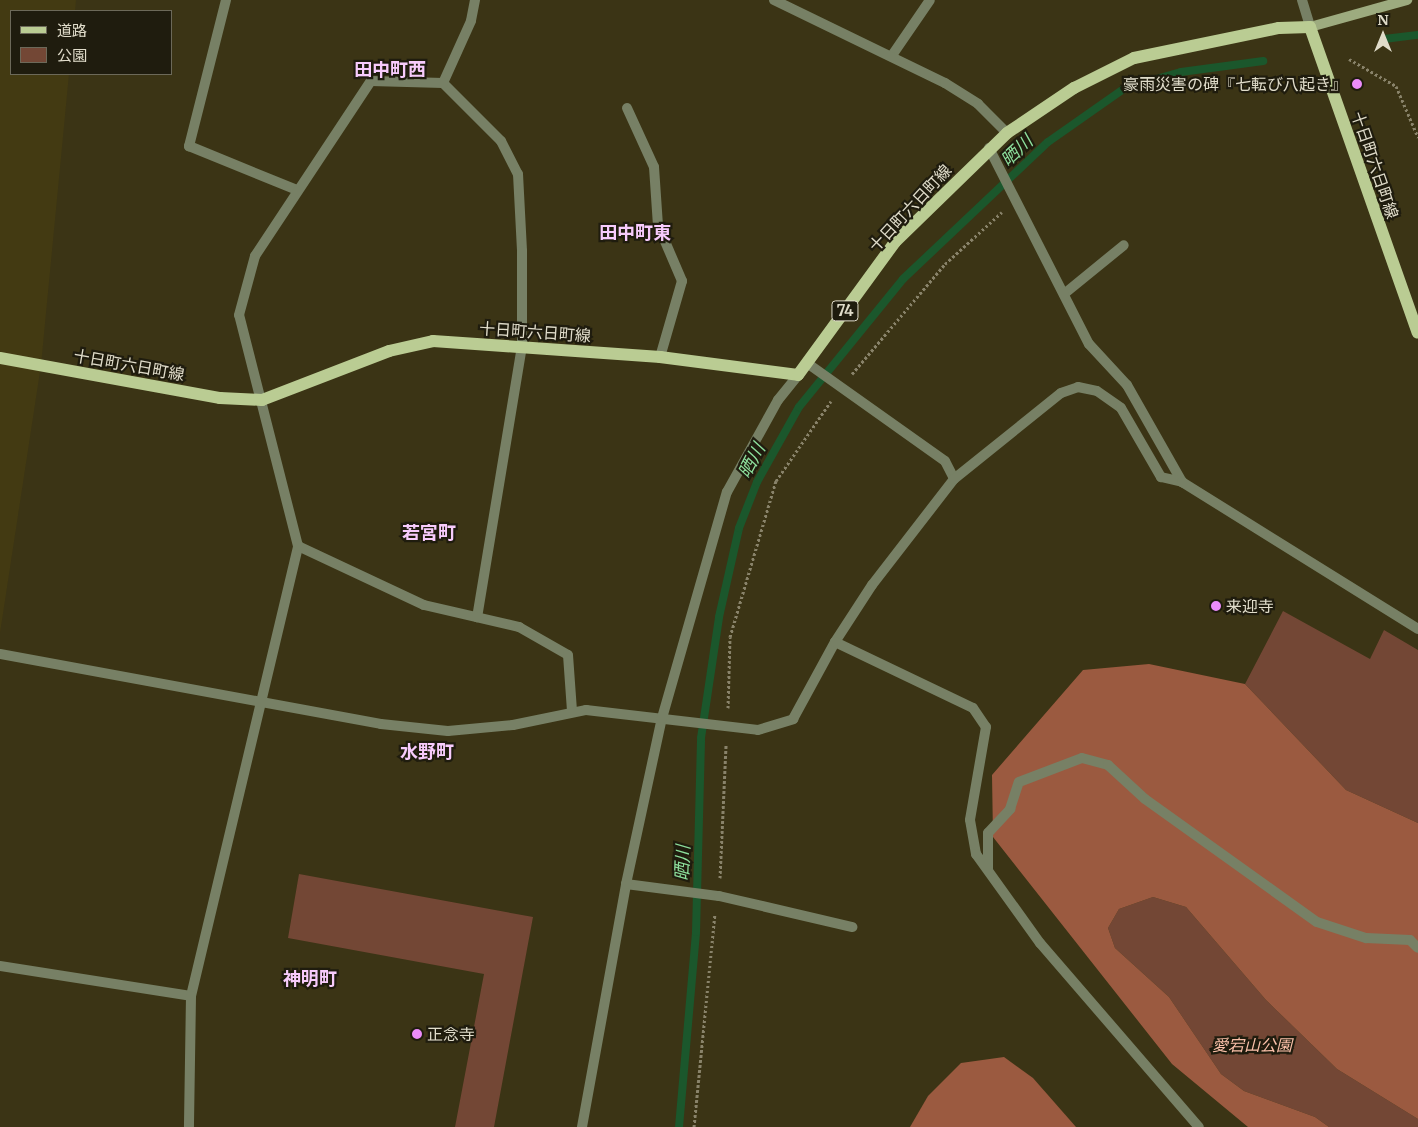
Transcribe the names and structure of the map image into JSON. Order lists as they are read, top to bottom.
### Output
{
  "streets": {
    "main road": ["十日町六日町線", "74"]
  },
  "districts": [
    "田中町西",
    "田中町東",
    "若宮町",
    "水野町",
    "神明町"
  ],
  "water": ["晒川"],
  "parks": ["愛宕山公園"],
  "places": ["豪雨災害の碑『七転び八起き』", "来迎寺", "正念寺"],
  "legend": ["道路", "公園"],
  "north": "top"
}
